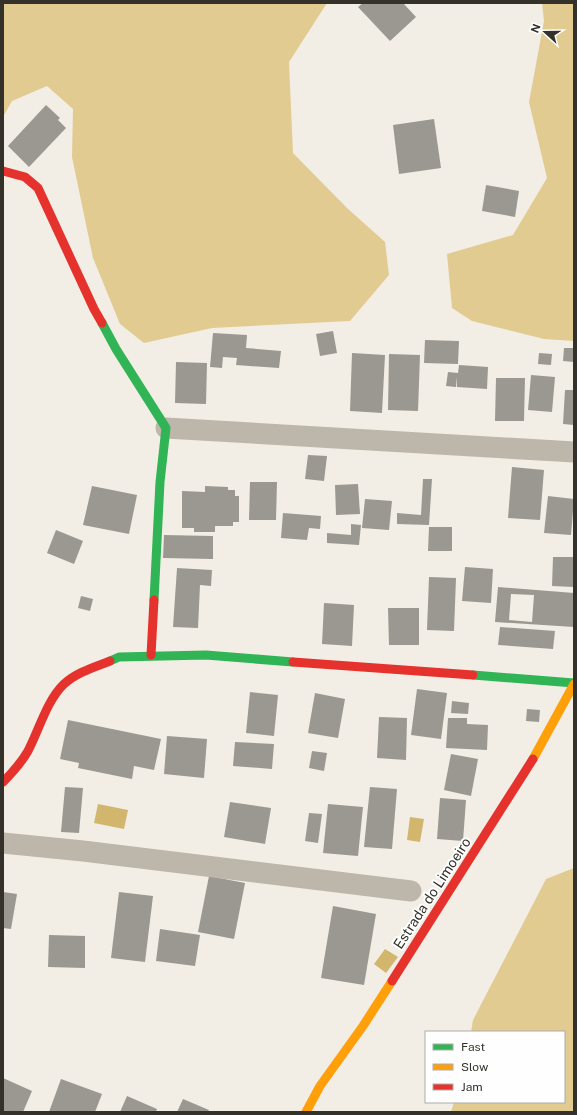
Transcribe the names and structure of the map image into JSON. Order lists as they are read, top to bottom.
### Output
{
  "streets": {
    "street": ["Estrada do Limoeiro"]
  },
  "legend": ["Fast", "Slow", "Jam"],
  "north": "left"
}
